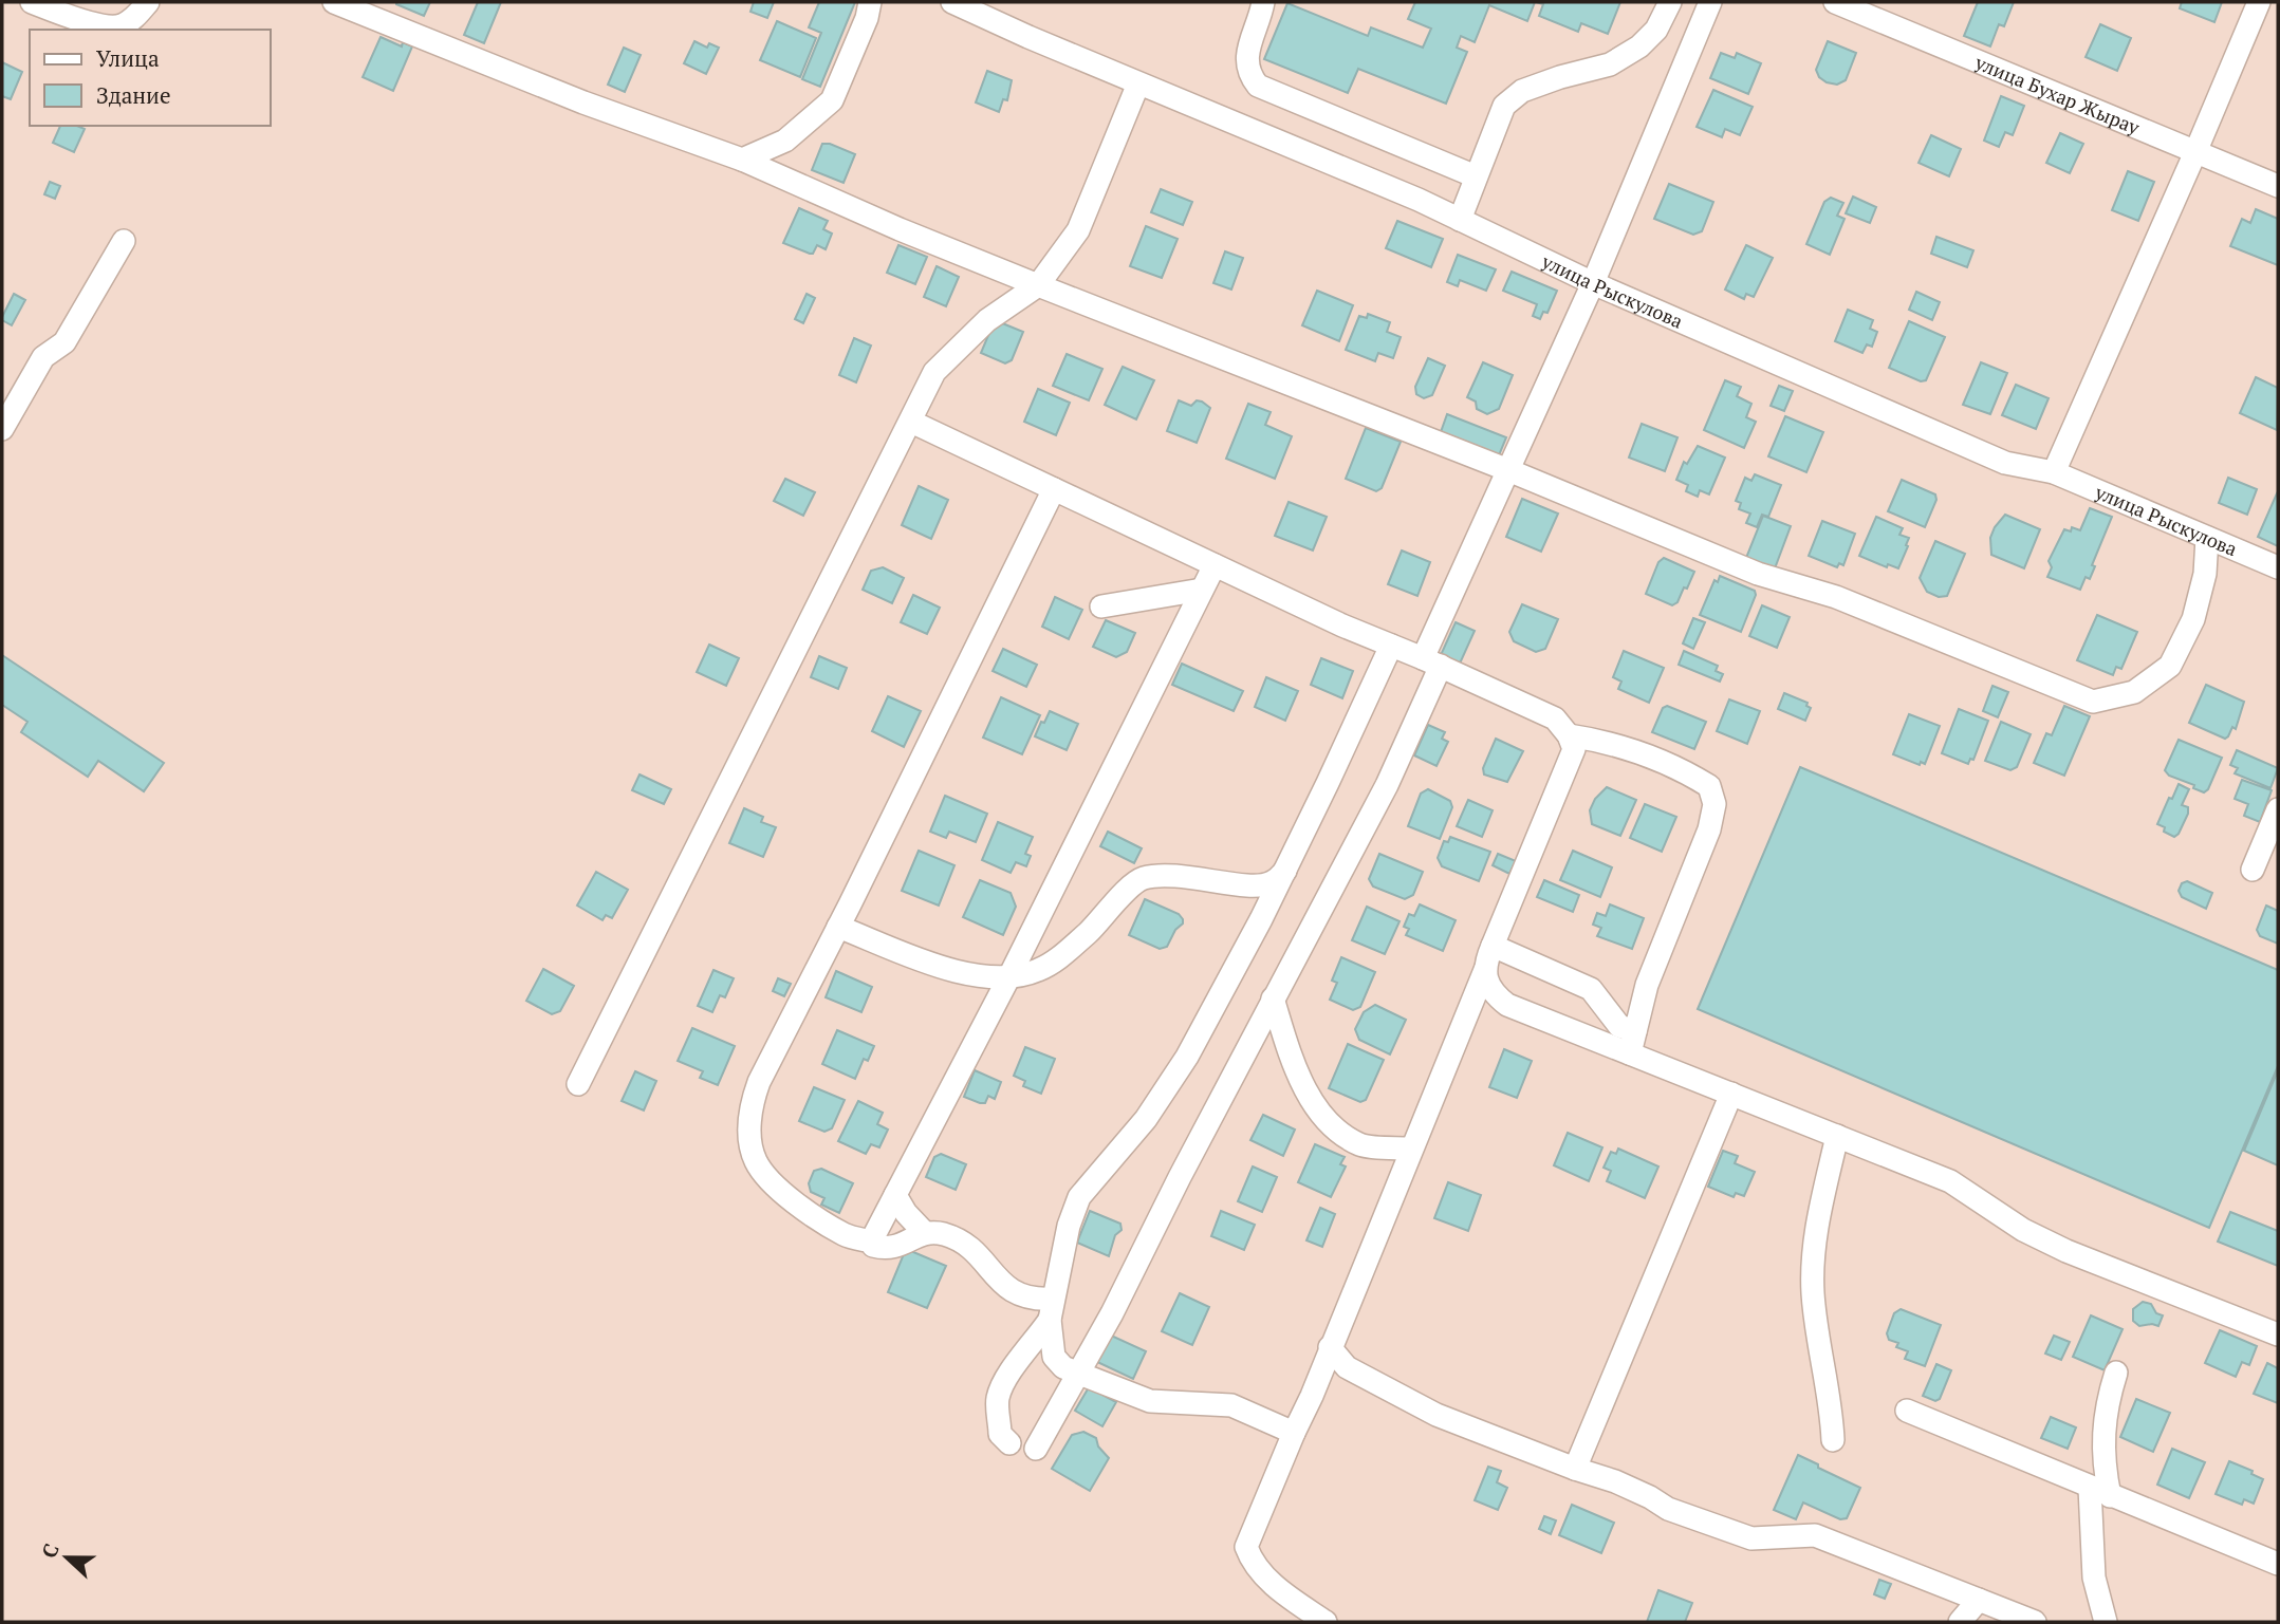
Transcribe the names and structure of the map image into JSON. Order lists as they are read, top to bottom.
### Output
{
  "streets": {
    "street": ["улица Бухар Жырау", "улица Рыскулова"]
  },
  "legend": ["Улица", "Здание"],
  "north": "left"
}
